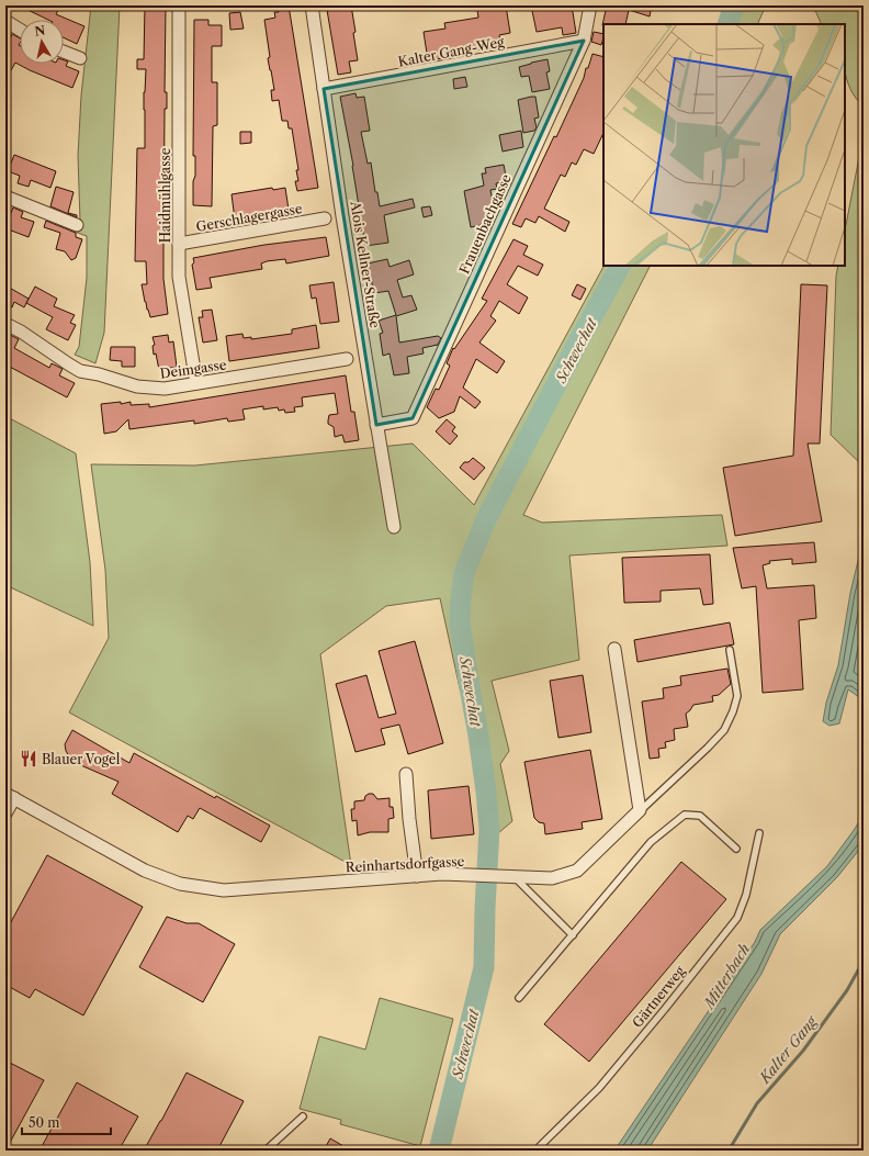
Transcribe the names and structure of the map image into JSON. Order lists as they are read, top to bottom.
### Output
{
  "streets": {
    "street": [
      "Kalter Gang-Weg",
      "Haidmühlgasse",
      "Gerschlagergasse",
      "Frauenbachgasse",
      "Alois Kellner-Straße",
      "Deimgasse",
      "Reinhartsdorfgasse"
    ],
    "lane": ["Gärtnerweg"]
  },
  "crossings": [
    ["Kalter Gang-Weg", "Frauenbachgasse"],
    ["Kalter Gang-Weg", "Alois Kellner-Straße"],
    ["Haidmühlgasse", "Gerschlagergasse"],
    ["Haidmühlgasse", "Deimgasse"],
    ["Frauenbachgasse", "Alois Kellner-Straße"]
  ],
  "water": ["Schwechat", "Mitterbach", "Kalter Gang"],
  "places": {
    "restaurant": ["Blauer Vogel"]
  },
  "scale_bar": "50 m",
  "north": "top"
}
